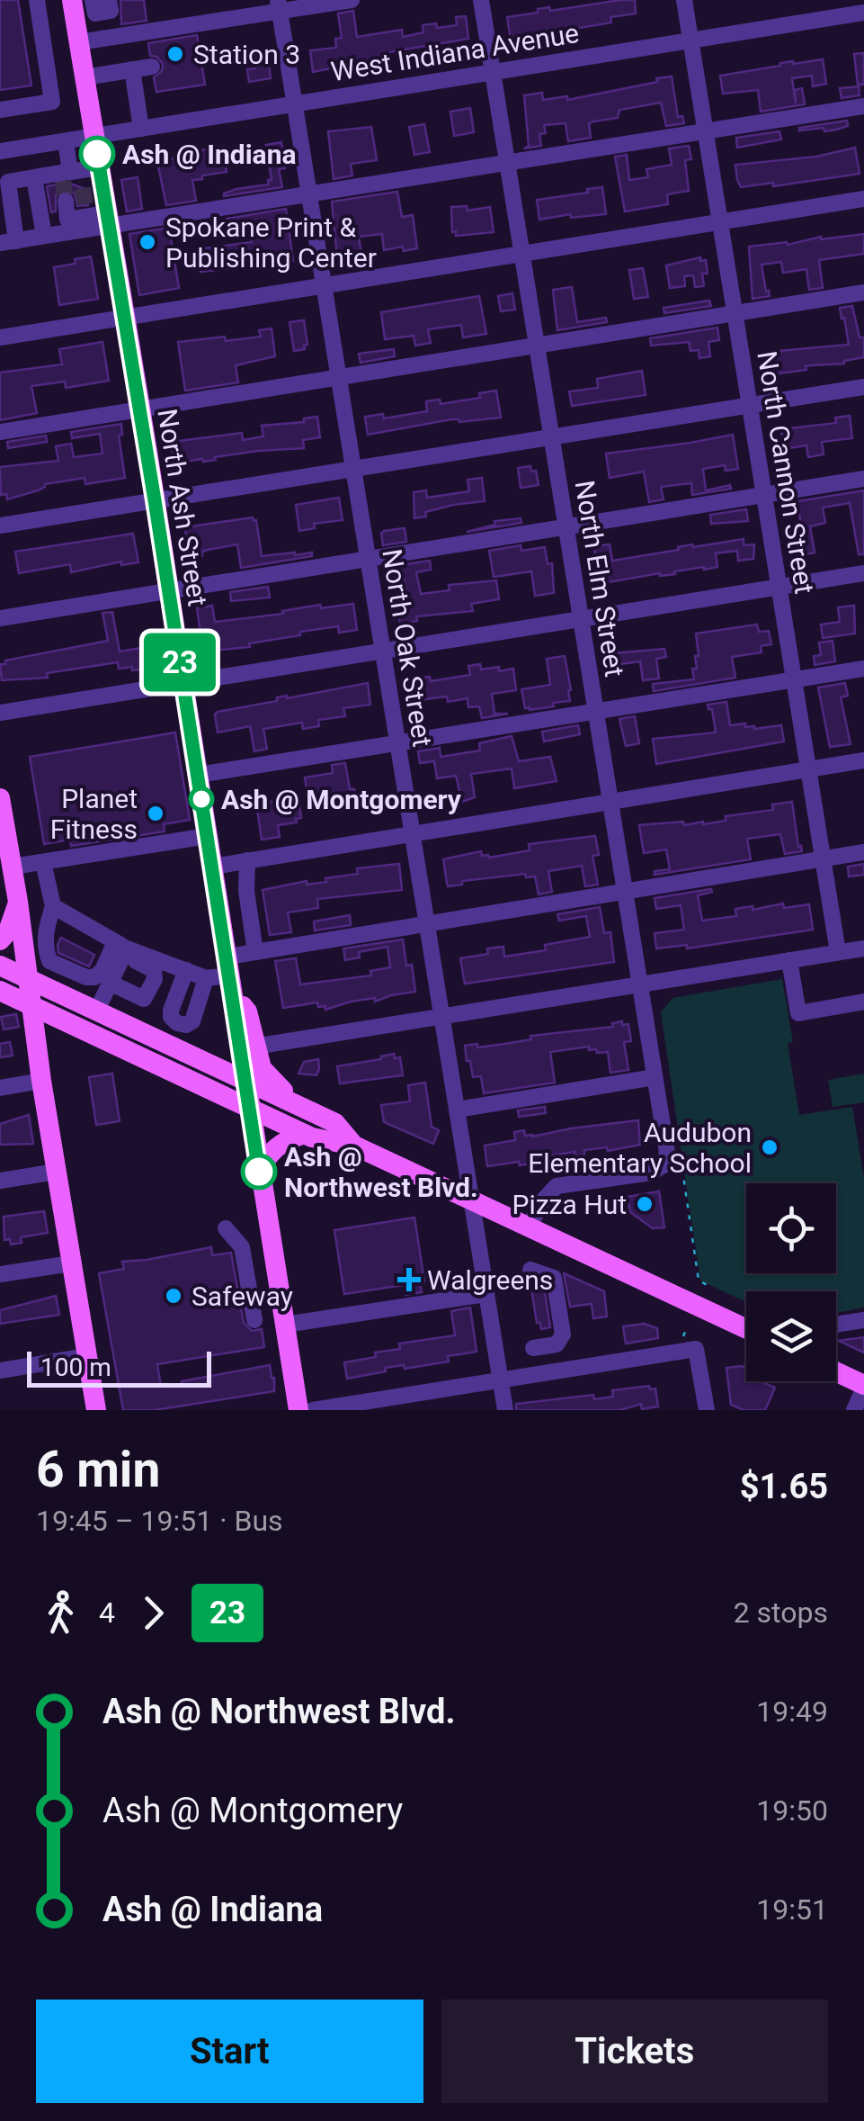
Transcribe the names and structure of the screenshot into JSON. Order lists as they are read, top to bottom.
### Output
{
  "streets": {
    "main road": ["North Ash Street"],
    "street": [
      "West Indiana Avenue",
      "North Cannon Street",
      "North Elm Street",
      "North Oak Street"
    ]
  },
  "crossings": [
    ["West Indiana Avenue", "North Cannon Street"],
    ["West Indiana Avenue", "North Ash Street"],
    ["West Indiana Avenue", "North Elm Street"],
    ["West Indiana Avenue", "North Oak Street"]
  ],
  "places": {
    "other": [
      "Station 3",
      "Ash @ Indiana",
      "Spokane Print & Publishing Center",
      "Ash @ Montgomery",
      "Planet Fitness",
      "Audubon Elementary School",
      "Ash @ Northwest Blvd.",
      "Pizza Hut",
      "Safeway"
    ],
    "health": ["Walgreens"]
  },
  "lines": ["bus line 23"],
  "scale_bar": "100 m",
  "page": {
    "on_map": "23",
    "scale": "100 m",
    "heading": ["6 min", "19:45 – 19:51 · Bus", "$1.65"],
    "legs": ["4", "23", "2 stops"],
    "list": [
      {
        "name": "Ash @ Northwest Blvd.",
        "value": "19:49"
      },
      {
        "name": "Ash @ Montgomery",
        "value": "19:50"
      },
      {
        "name": "Ash @ Indiana",
        "value": "19:51"
      }
    ],
    "buttons": ["Start", "Tickets"]
  }
}
